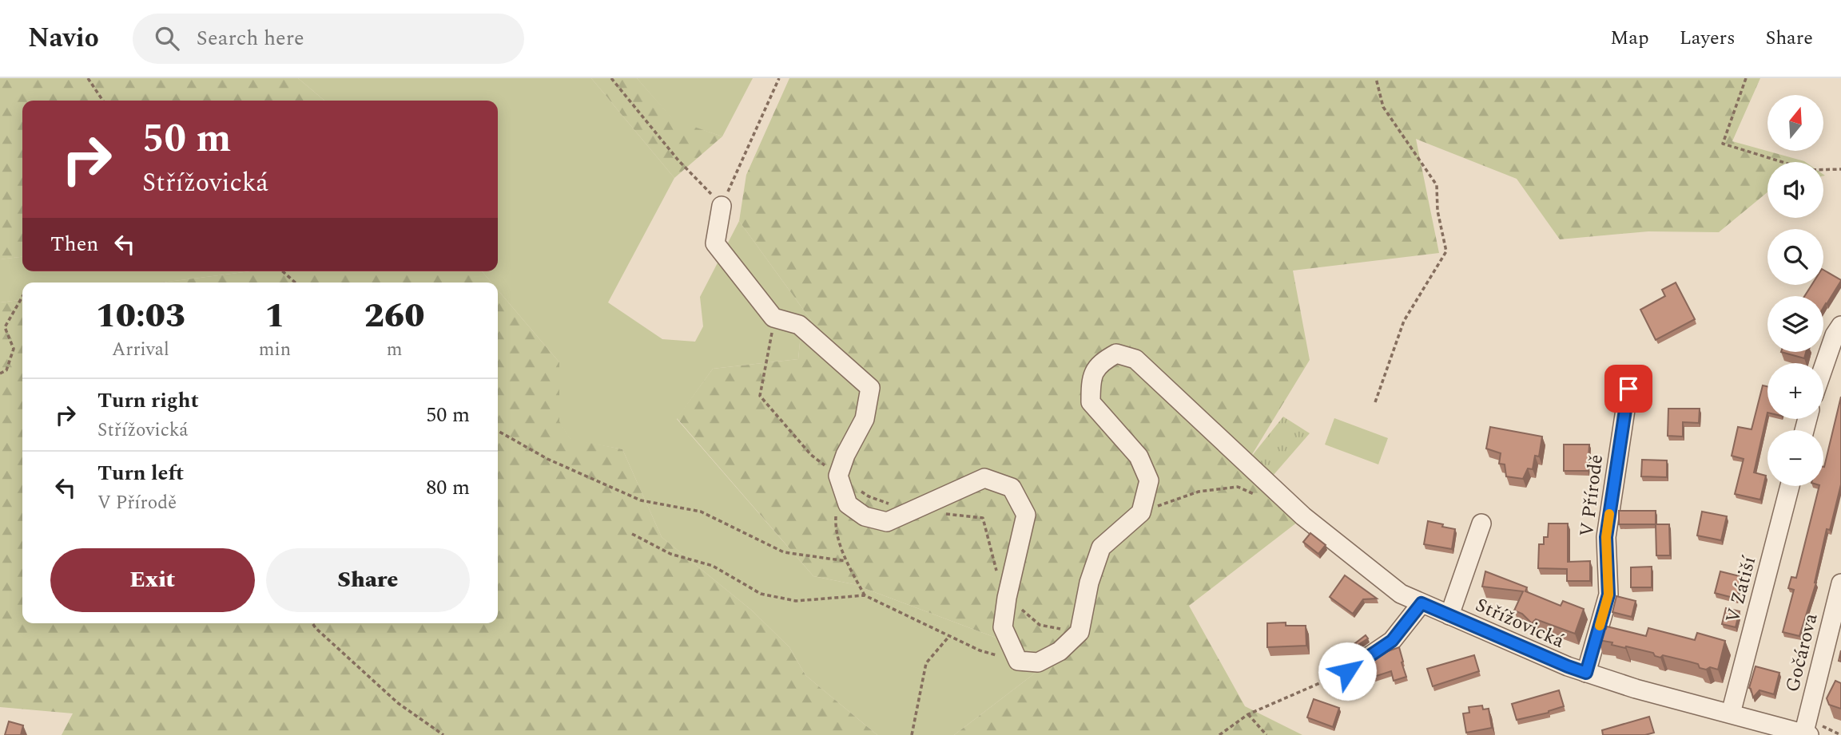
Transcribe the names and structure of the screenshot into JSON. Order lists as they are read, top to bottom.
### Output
{
  "streets": {
    "street": [
      "V Přírodě",
      "V Zátiší",
      "Střížovická",
      "Gočárova"
    ]
  },
  "crossings": [
    ["V Přírodě", "Střížovická"],
    ["V Zátiší", "Střížovická"],
    ["Střížovická", "Gočárova"]
  ],
  "north": "top",
  "page": {
    "header": "Navio",
    "search": "Search here",
    "nav": ["Map", "Layers", "Share"],
    "map_buttons": ["+", "−"],
    "turn": ["50 m", "Střížovická"],
    "then": "Then",
    "eta": [
      "10:03",
      "Arrival",
      "1",
      "min",
      "260",
      "m"
    ],
    "list": [
      {
        "name": "Turn right",
        "note": "Střížovická",
        "value": "50 m"
      },
      {
        "name": "Turn left",
        "note": "V Přírodě",
        "value": "80 m"
      }
    ],
    "buttons": ["Exit", "Share"]
  }
}
